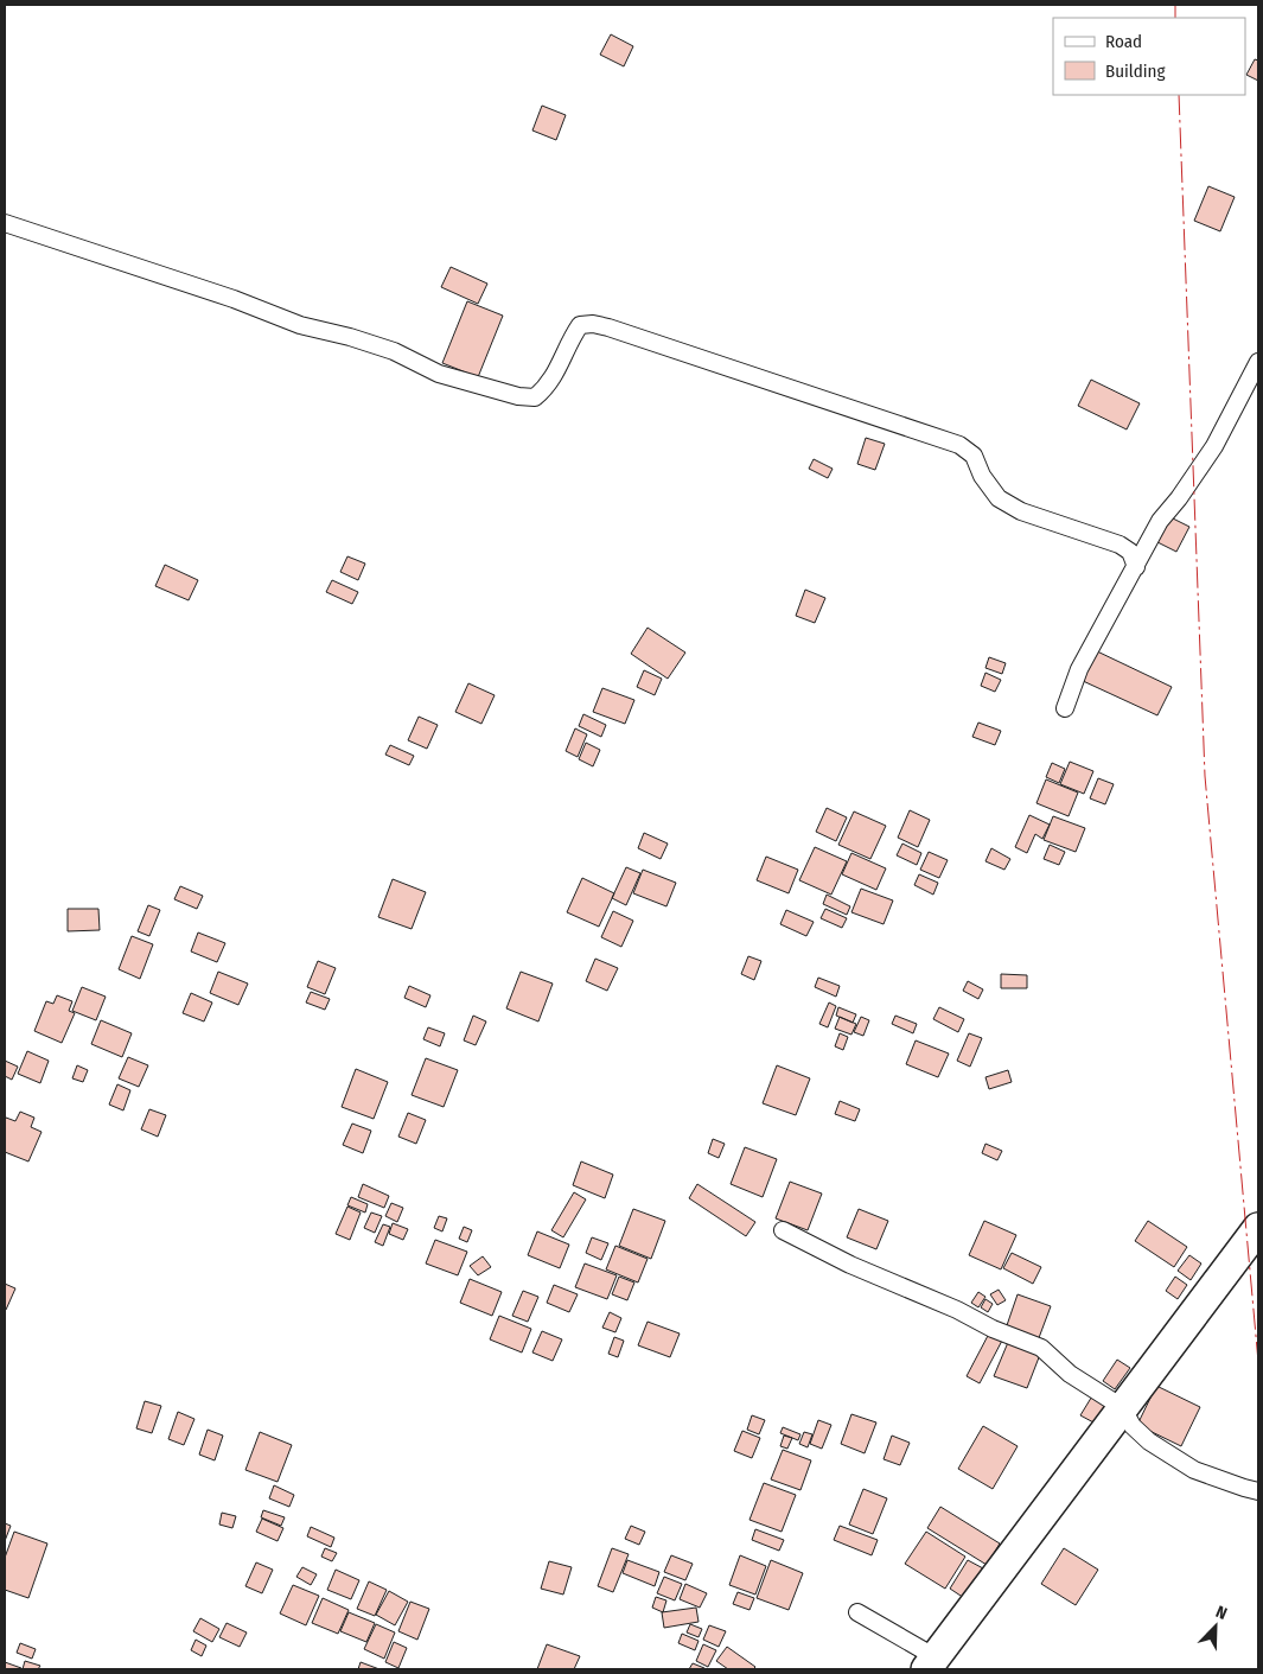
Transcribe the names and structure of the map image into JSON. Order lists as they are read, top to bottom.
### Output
{
  "legend": ["Road", "Building"],
  "north": "top right"
}
